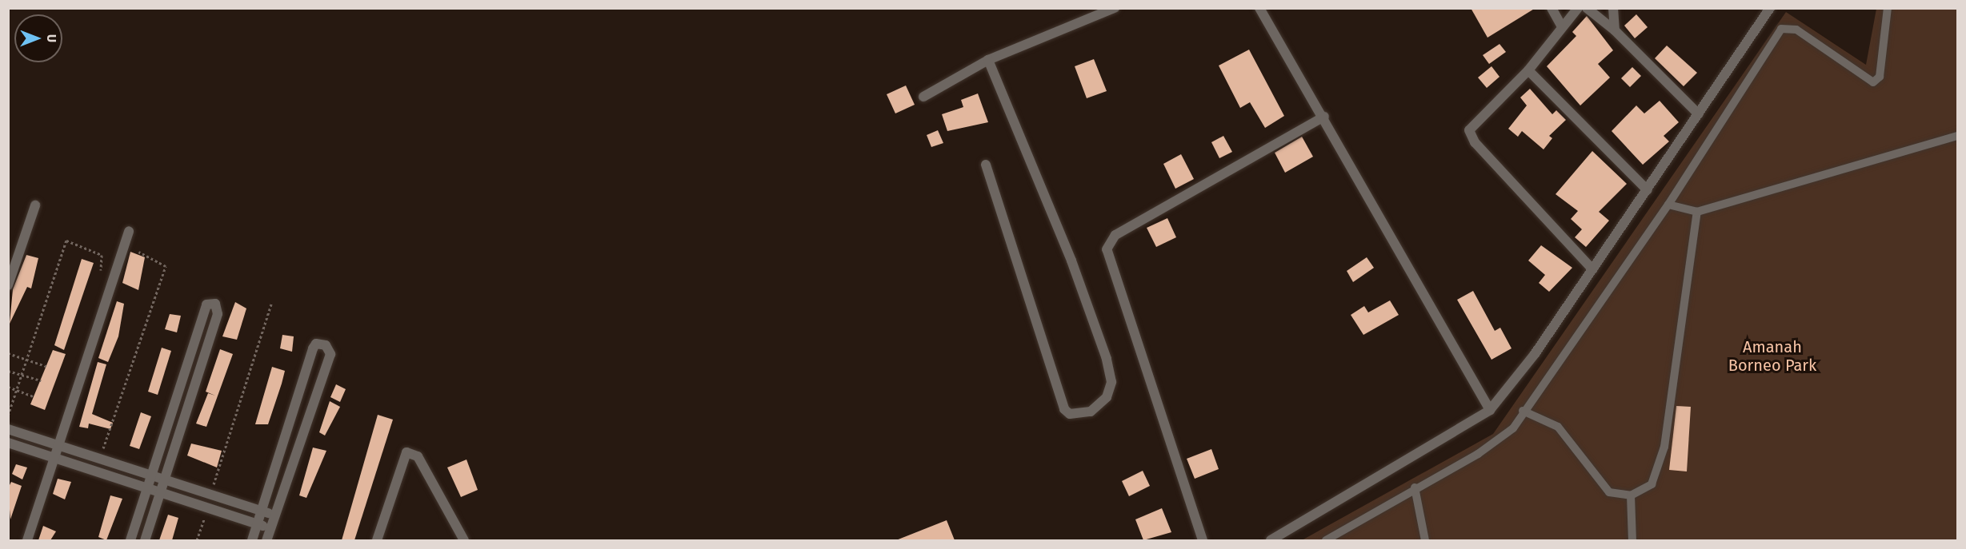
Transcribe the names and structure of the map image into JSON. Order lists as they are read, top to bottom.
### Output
{
  "parks": ["Amanah Borneo Park"],
  "north": "right"
}
